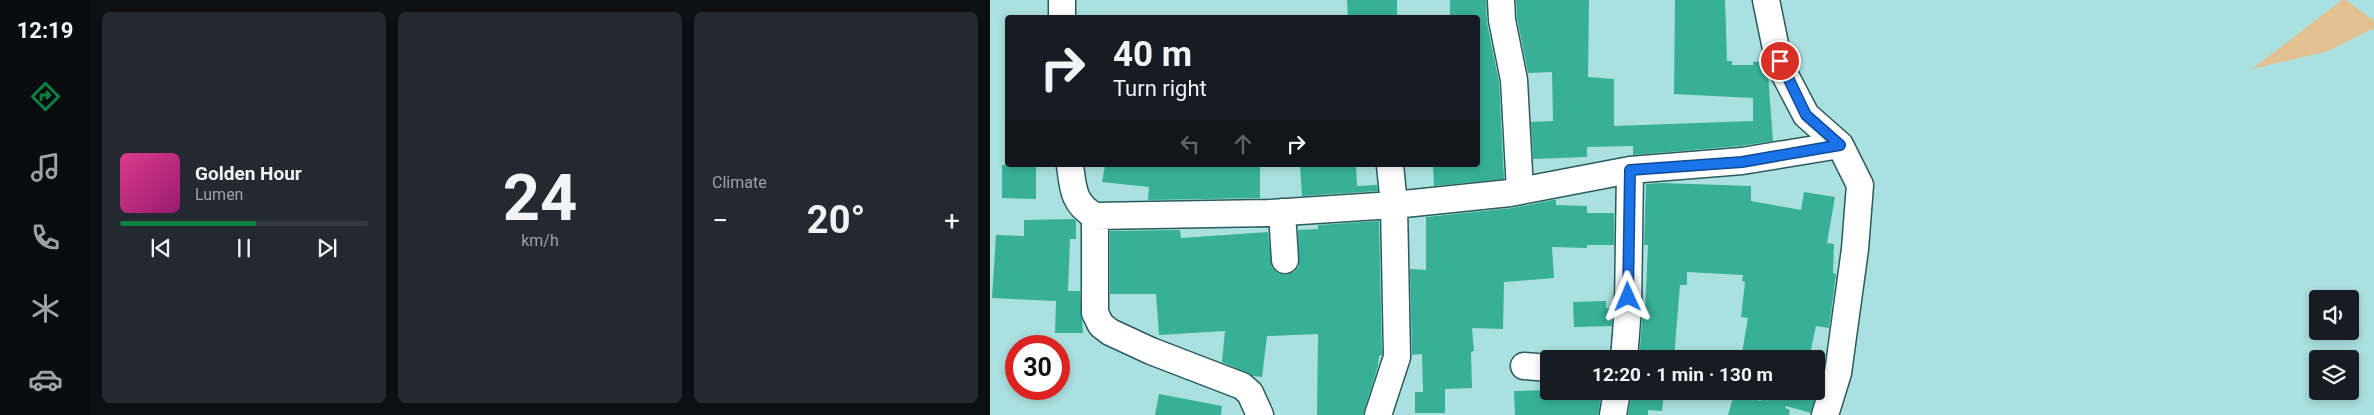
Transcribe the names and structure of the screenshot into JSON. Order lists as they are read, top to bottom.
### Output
{
  "page": {
    "tabs": "12:19",
    "tile": [
      ["24", "km/h"],
      "Climate"
    ],
    "turn": ["40 m", "Turn right"],
    "song": ["Golden Hour", "Lumen"],
    "heat": ["−", "20°", "+"],
    "limit": "30",
    "trip": "12:20 · 1 min · 130 m"
  }
}
